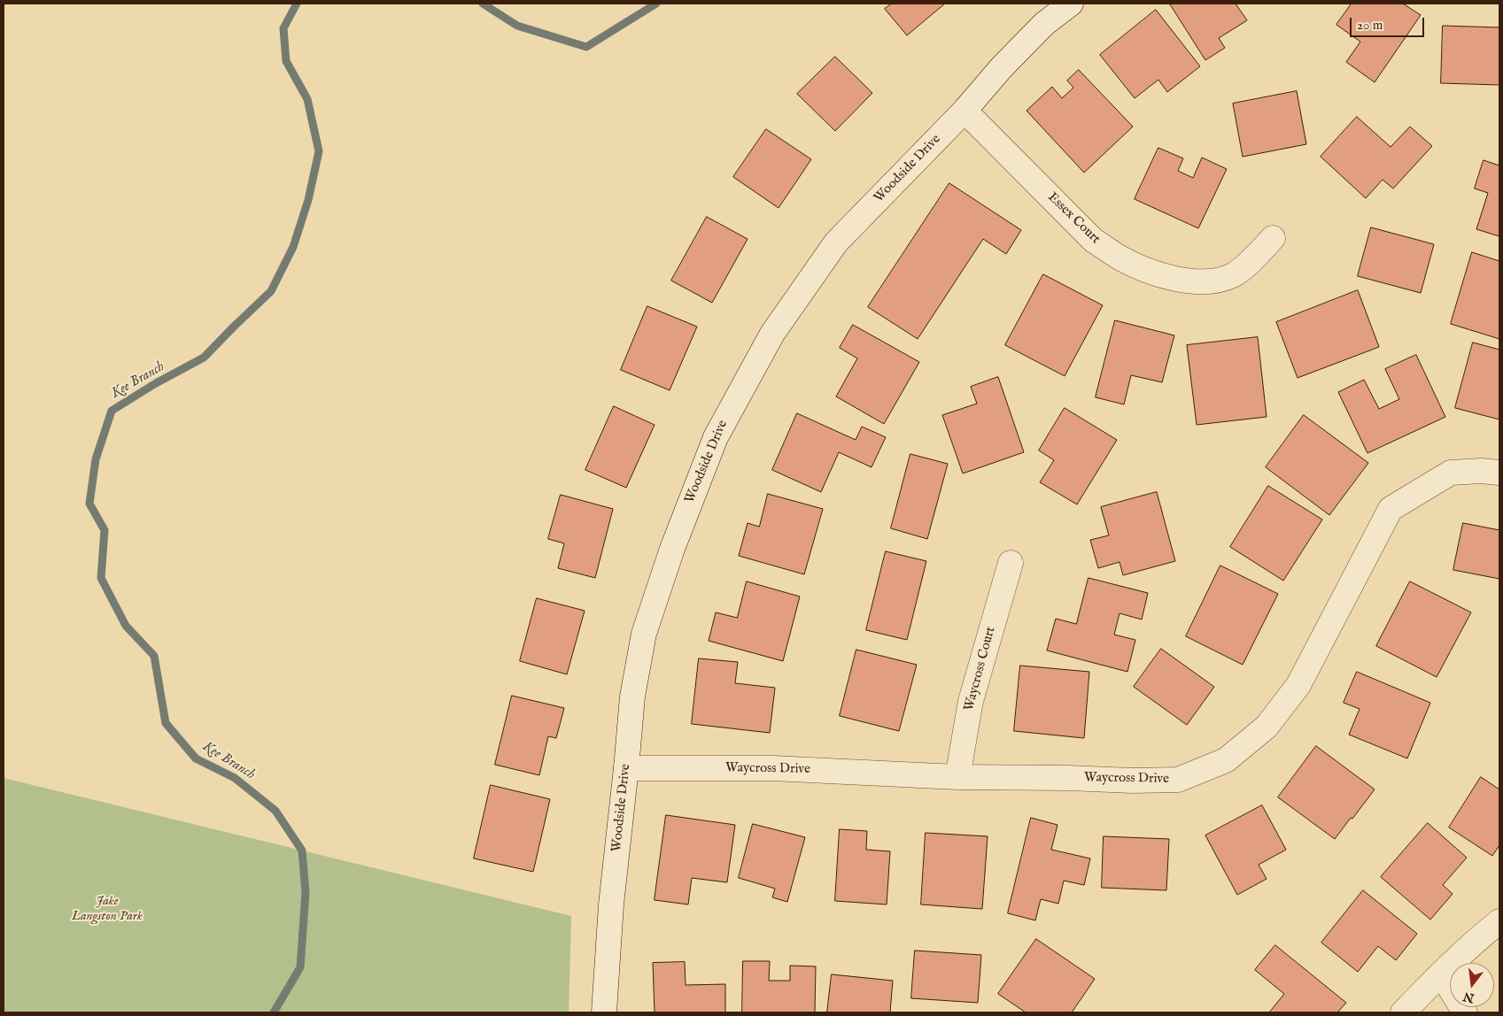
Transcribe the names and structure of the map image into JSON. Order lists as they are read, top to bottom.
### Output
{
  "streets": {
    "street": [
      "Woodside Drive",
      "Essex Court",
      "Waycross Court",
      "Waycross Drive"
    ]
  },
  "crossings": [
    ["Woodside Drive", "Essex Court"],
    ["Woodside Drive", "Waycross Drive"],
    ["Waycross Court", "Waycross Drive"]
  ],
  "water": ["Kee Branch"],
  "parks": ["Jake Langston Park"],
  "scale_bar": "20 m",
  "north": "bottom"
}
